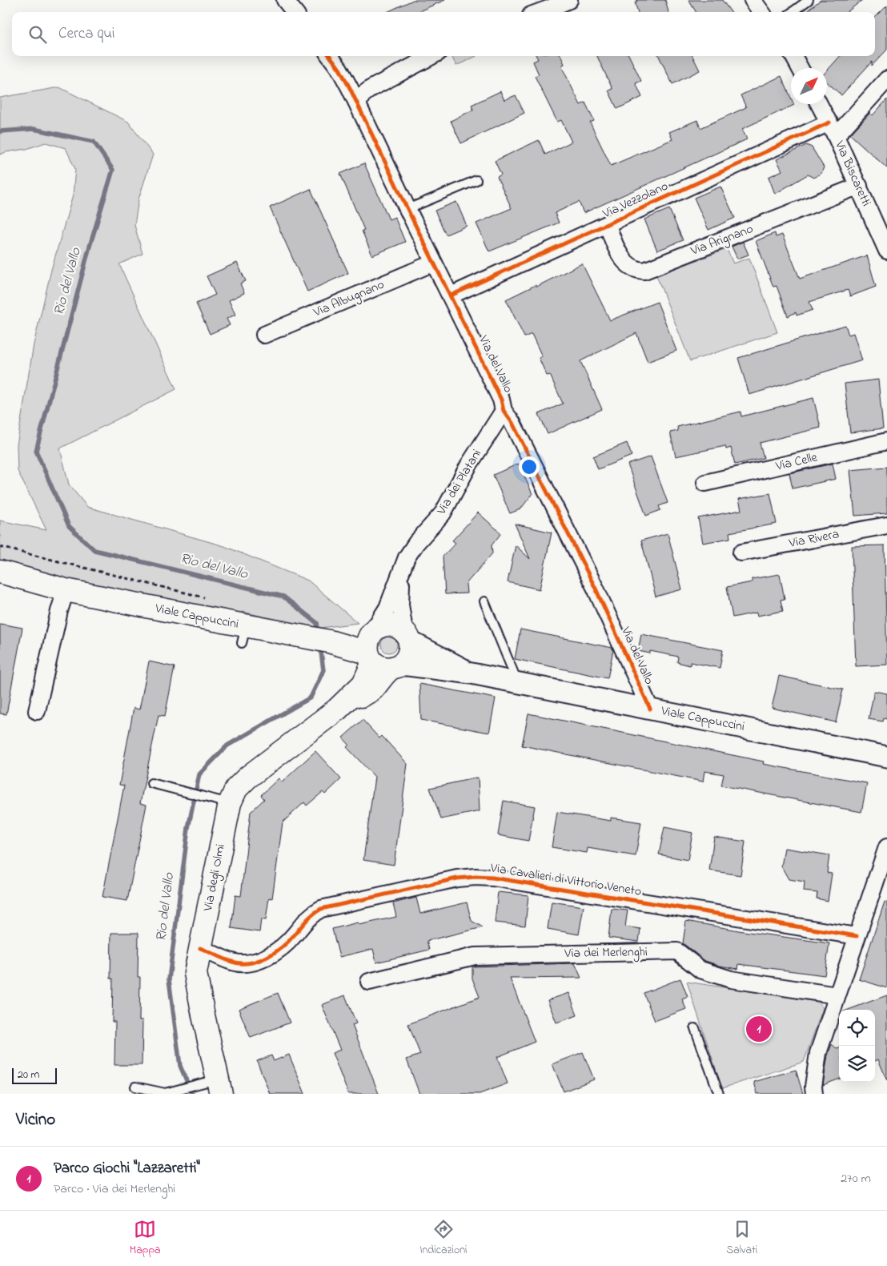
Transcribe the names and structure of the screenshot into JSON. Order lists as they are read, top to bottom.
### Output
{
  "streets": {
    "main road": ["Viale Cappuccini", "Via degli Olmi"],
    "street": [
      "Via Biscaretti",
      "Via Vezzolano",
      "Via Arignano",
      "Via Albugnano",
      "Via del Vallo",
      "Via Celle",
      "Via dei Platani",
      "Via Rivera",
      "Via Cavalieri di Vittorio Veneto",
      "Via dei Merlenghi"
    ]
  },
  "crossings": [
    ["Via Biscaretti", "Via Vezzolano"],
    ["Via Biscaretti", "Via Arignano"],
    ["Via Vezzolano", "Via Arignano"],
    ["Via Vezzolano", "Via del Vallo"],
    ["Via Albugnano", "Via del Vallo"],
    ["Via del Vallo", "Via dei Platani"],
    ["Via del Vallo", "Viale Cappuccini"],
    ["Via dei Platani", "Viale Cappuccini"],
    ["Via dei Platani", "Via degli Olmi"],
    ["Viale Cappuccini", "Via degli Olmi"],
    ["Via degli Olmi", "Via Cavalieri di Vittorio Veneto"]
  ],
  "water": ["Rio del Vallo"],
  "scale_bar": "20 m",
  "north": "top right",
  "page": {
    "search": "Cerca qui",
    "pins": "1",
    "scale": "20 m",
    "heading": "Vicino",
    "list": [
      {
        "mark": "1",
        "name": "Parco Giochi \"Lazzaretti\"",
        "note": "Parco · Via dei Merlenghi",
        "value": "270 m"
      }
    ],
    "nav": ["Mappa", "Indicazioni", "Salvati"]
  }
}
